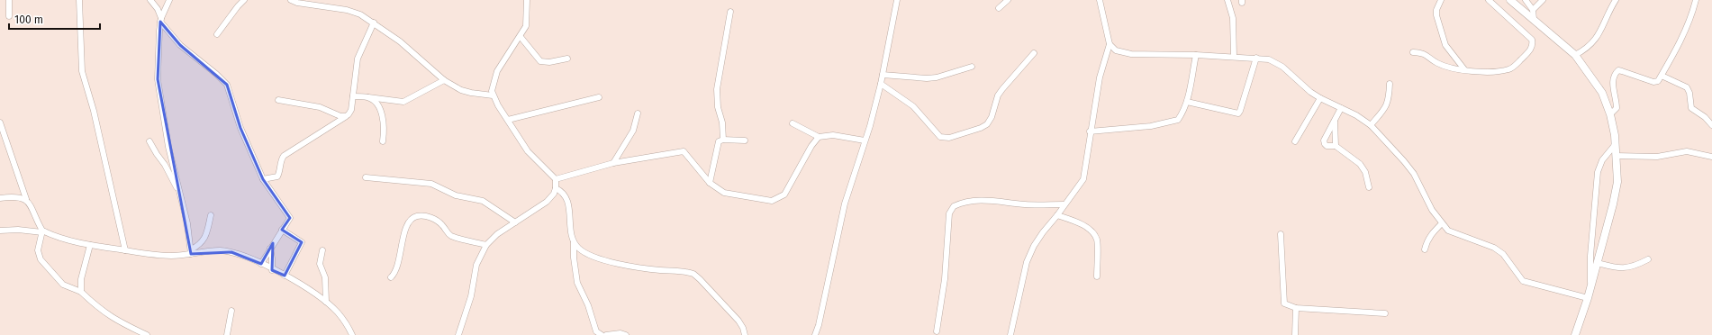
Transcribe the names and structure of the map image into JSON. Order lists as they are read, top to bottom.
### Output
{
  "scale_bar": "100 m"
}
